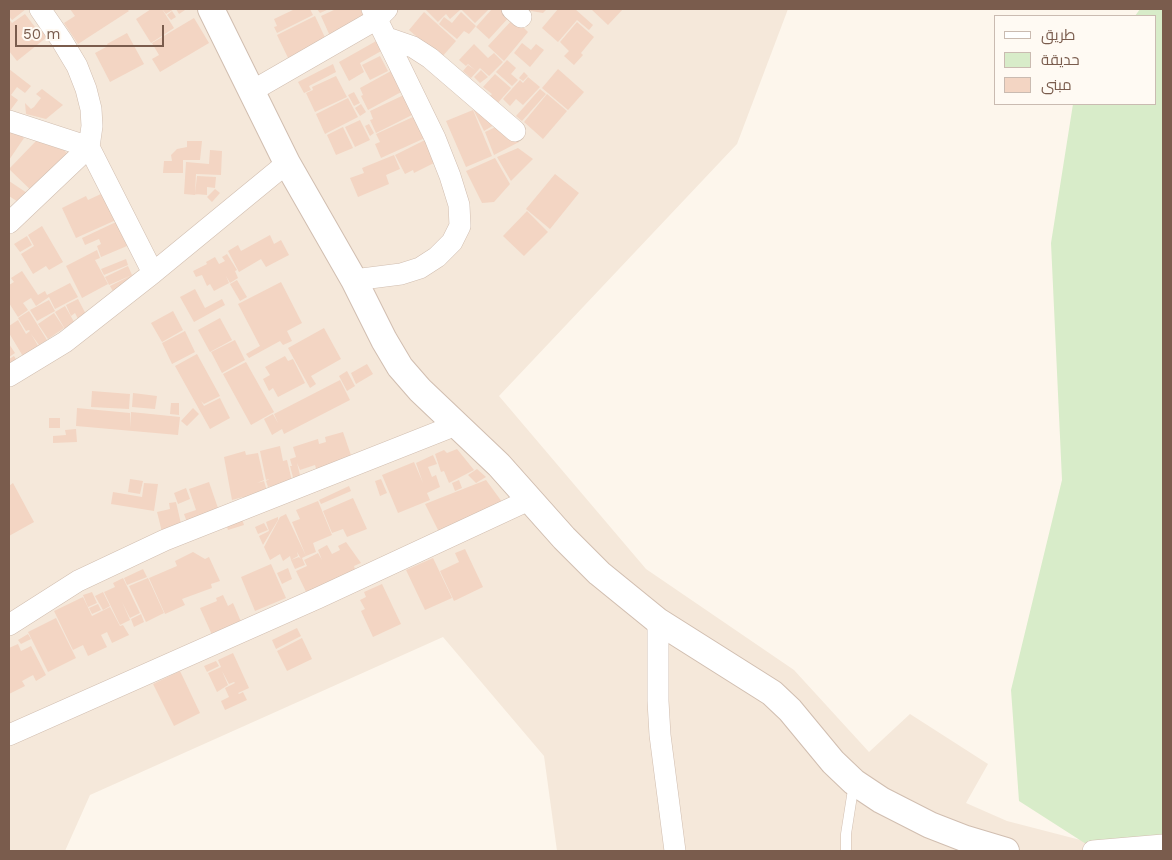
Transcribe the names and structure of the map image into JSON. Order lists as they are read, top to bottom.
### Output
{
  "legend": ["طريق", "حديقة", "مبنى"],
  "scale_bar": "50 m"
}
